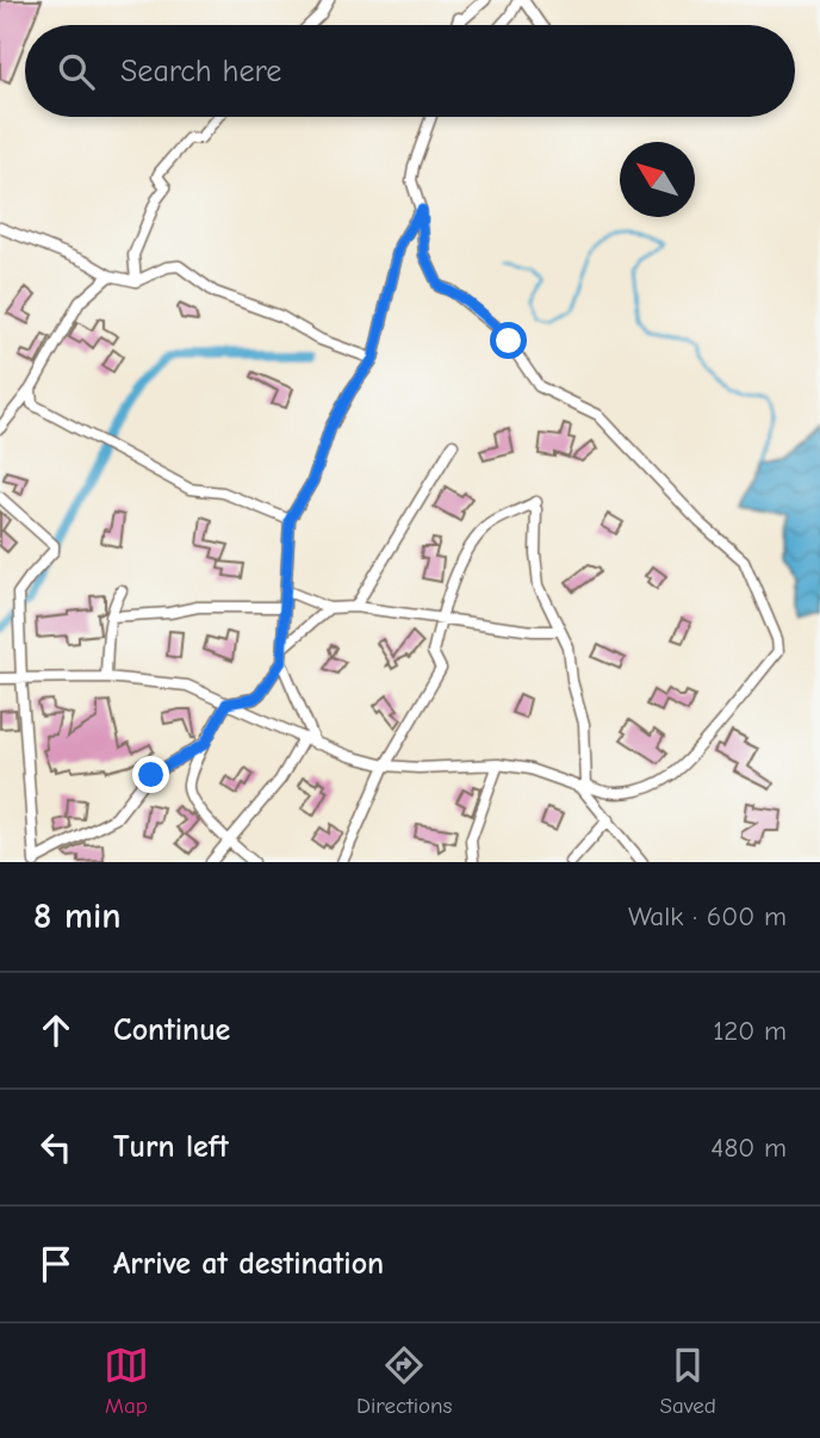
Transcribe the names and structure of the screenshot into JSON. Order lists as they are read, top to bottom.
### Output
{
  "north": "top left",
  "page": {
    "search": "Search here",
    "heading": ["8 min", "Walk · 600 m"],
    "list": [
      ["Continue", "120 m"],
      ["Turn left", "480 m"],
      "Arrive at destination"
    ],
    "nav": ["Map", "Directions", "Saved"]
  }
}
